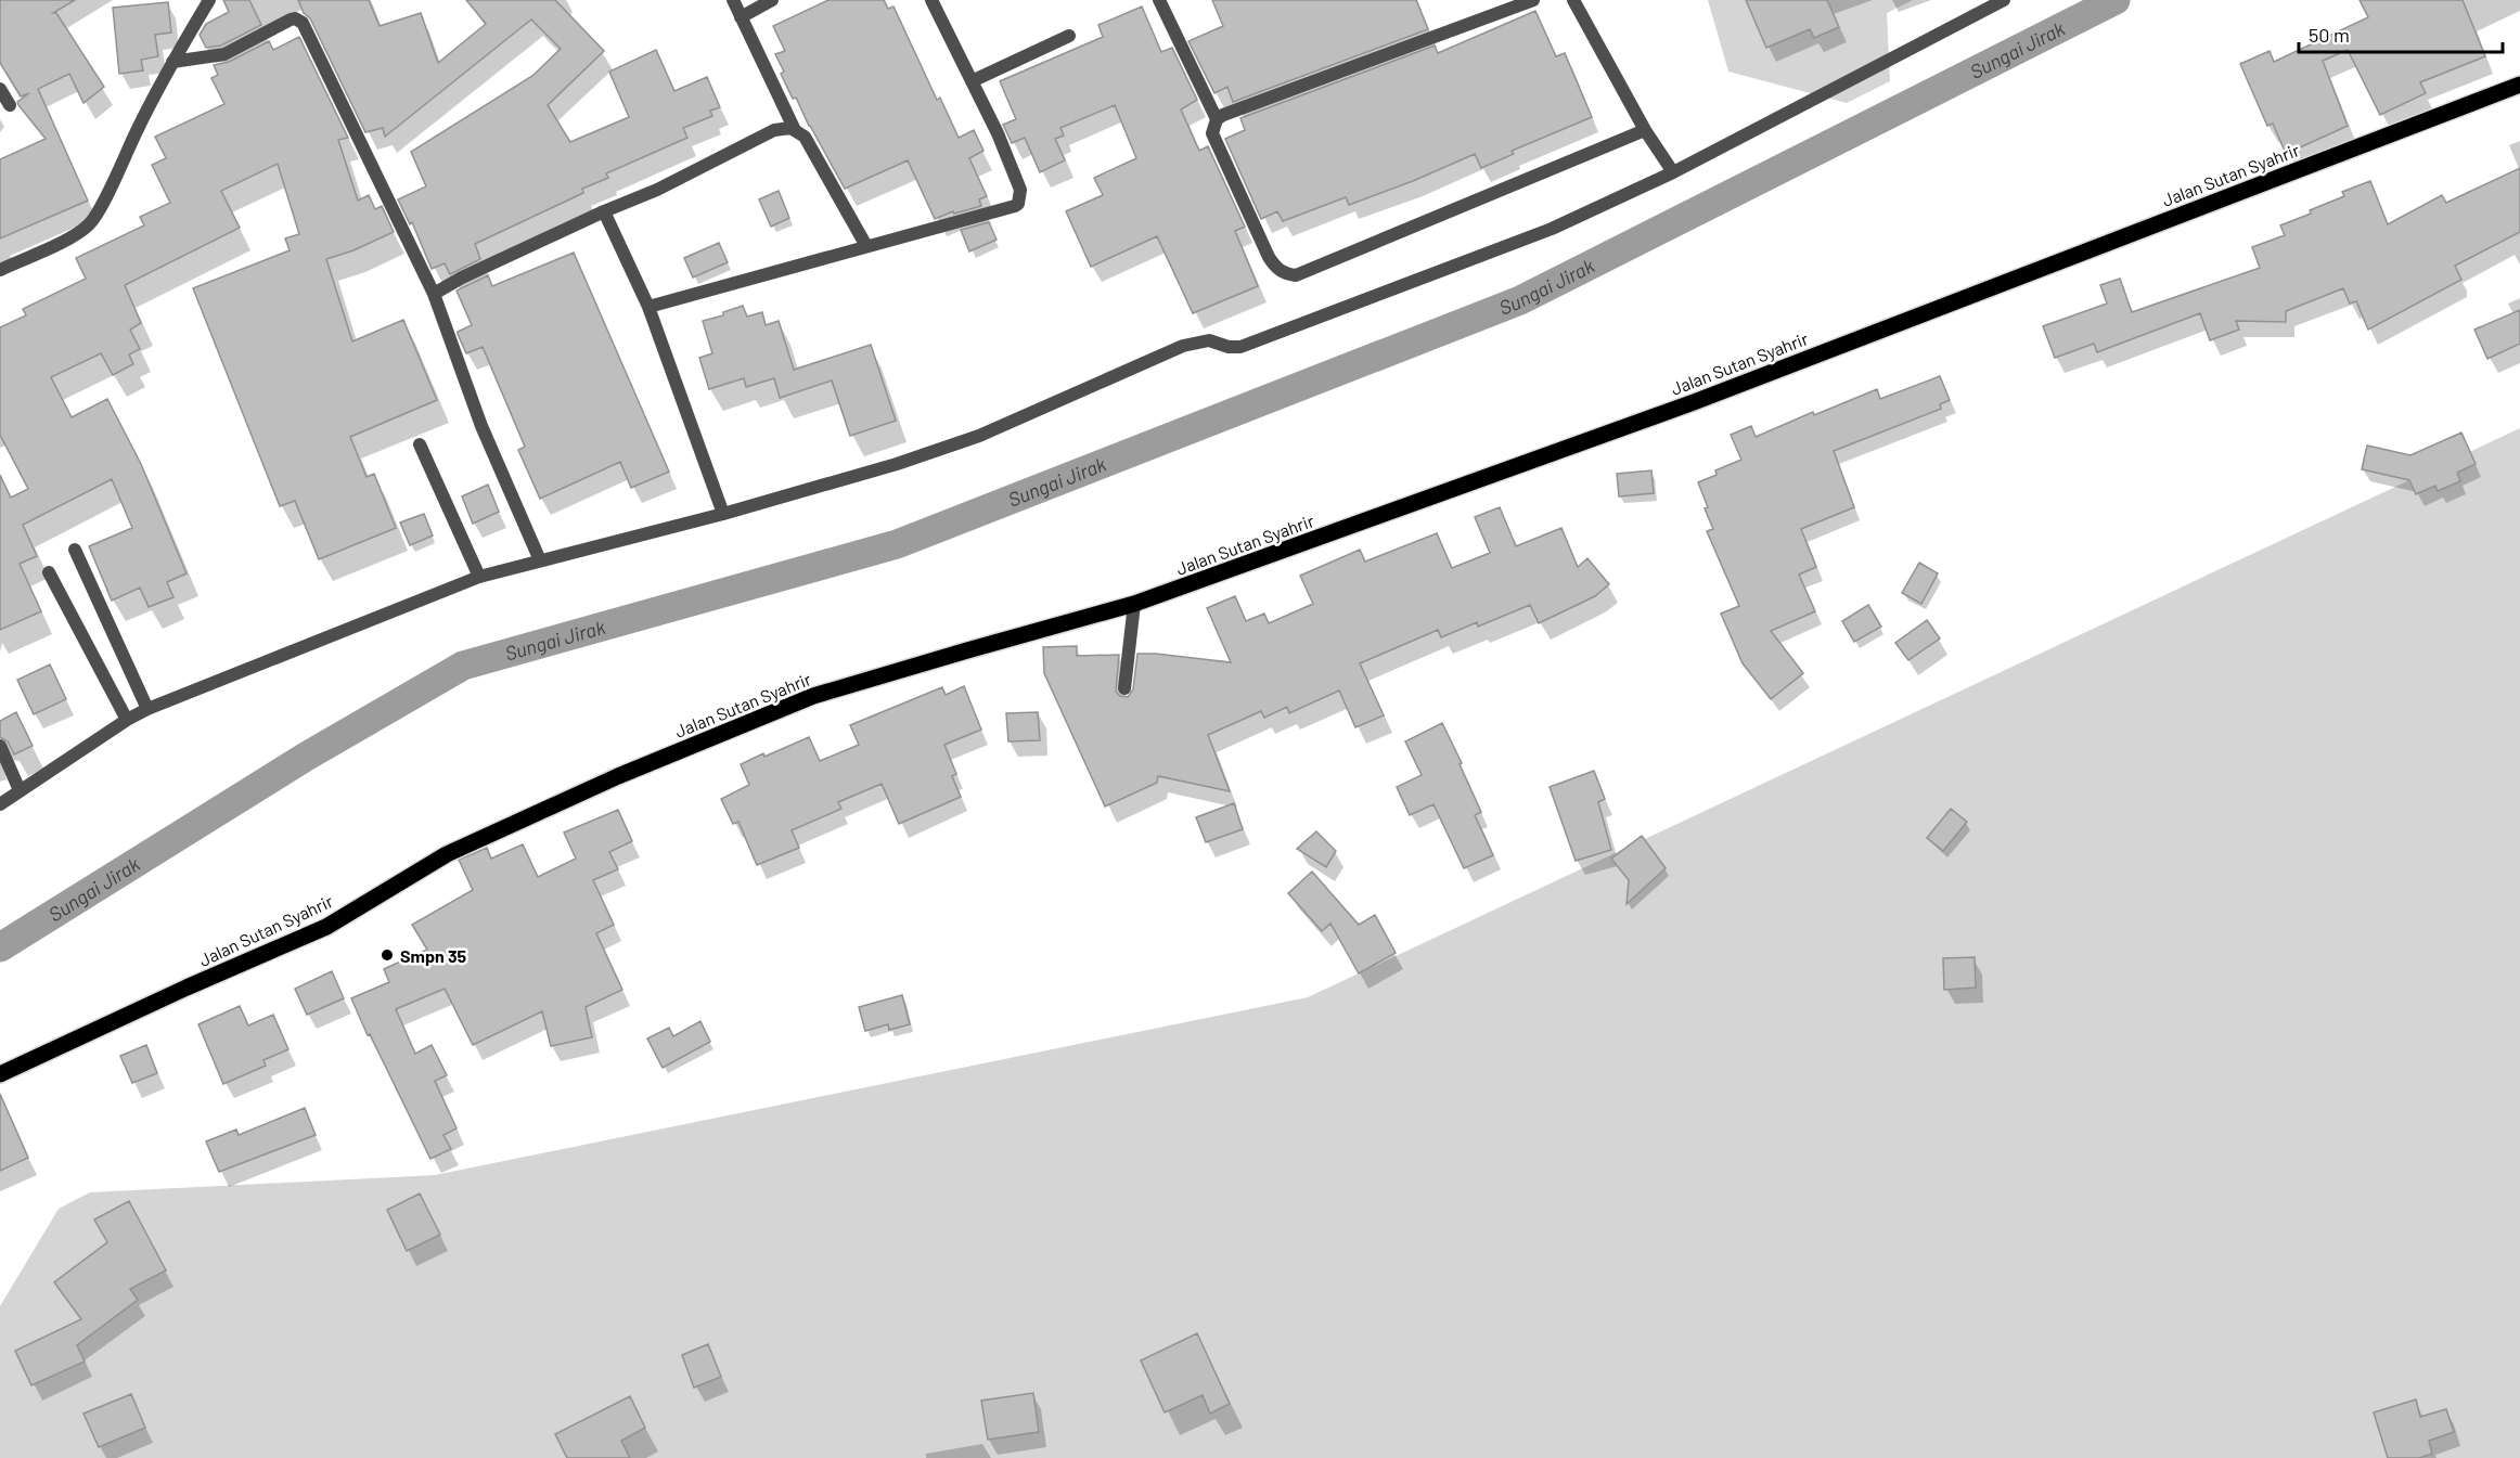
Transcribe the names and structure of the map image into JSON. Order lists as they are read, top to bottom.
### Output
{
  "streets": {
    "main road": ["Jalan Sutan Syahrir"]
  },
  "water": ["Sungai Jirak"],
  "places": ["Smpn 35"],
  "scale_bar": "50 m"
}
